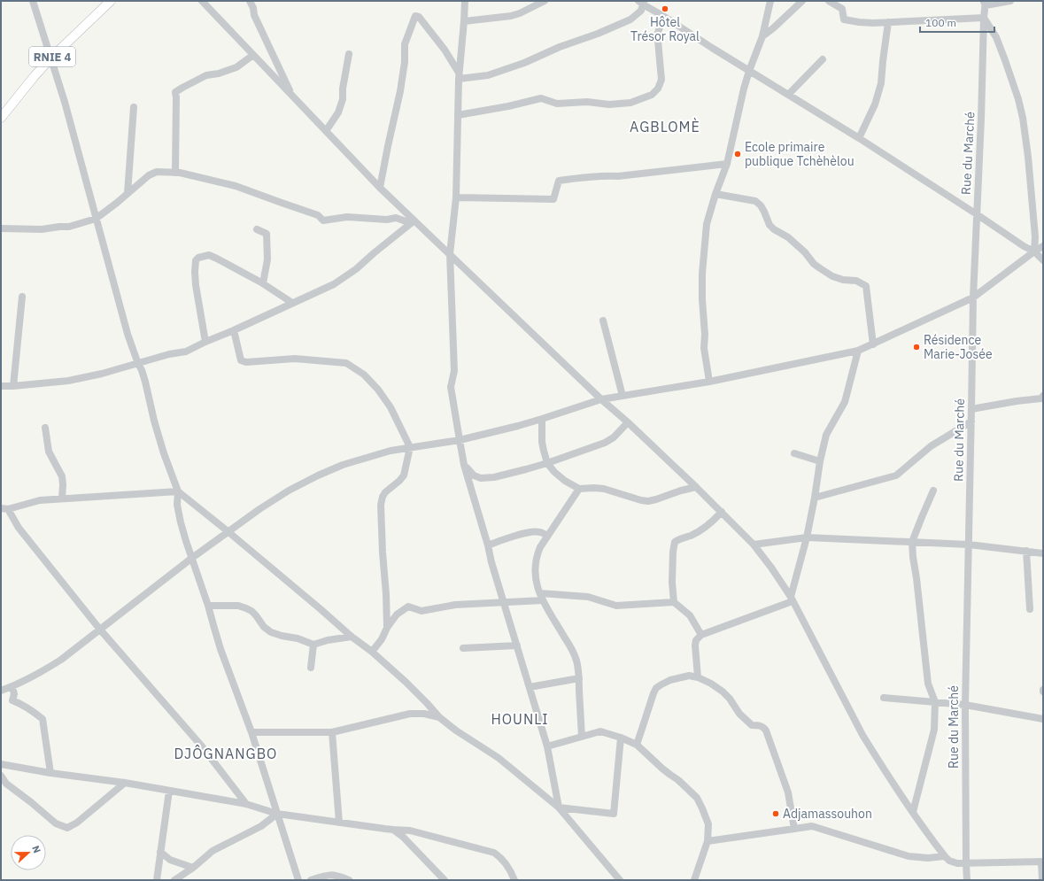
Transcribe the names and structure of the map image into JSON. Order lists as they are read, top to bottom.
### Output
{
  "streets": {
    "main road": ["RNIE 4"],
    "street": ["Rue du Marché"]
  },
  "districts": ["AGBLOMÈ", "HOUNLI", "DJÔGNANGBO"],
  "places": [
    "Hôtel Trésor Royal",
    "Ecole primaire publique Tchèhèlou",
    "Résidence Marie-Josée",
    "Adjamassouhon"
  ],
  "scale_bar": "100 m",
  "north": "right"
}
